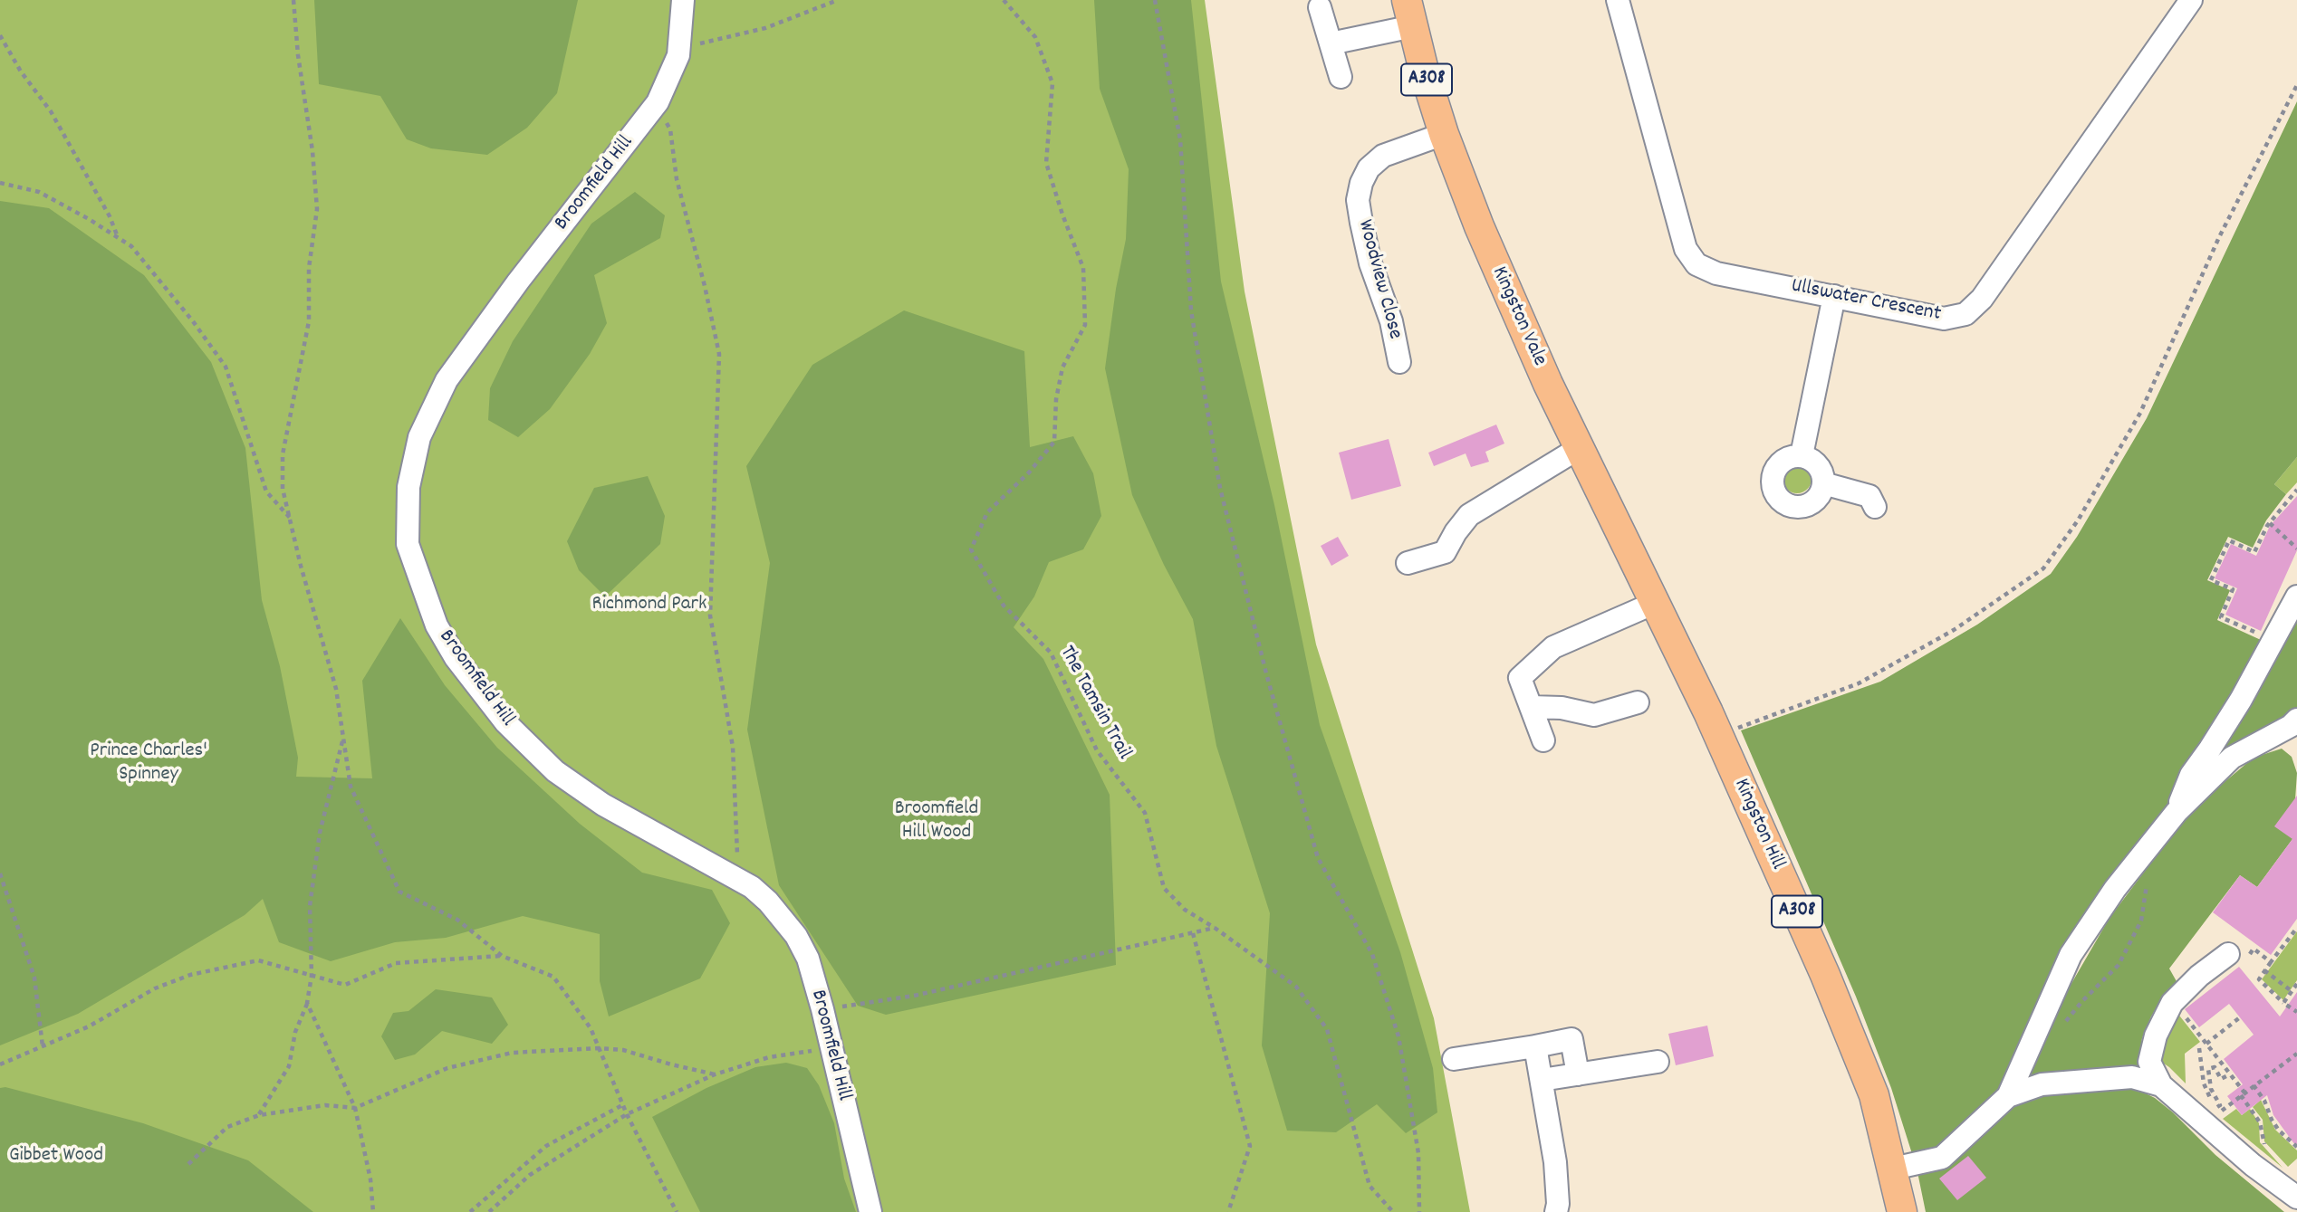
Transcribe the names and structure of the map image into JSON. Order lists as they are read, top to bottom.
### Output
{
  "streets": {
    "main road": ["A308", "Kingston Vale", "Kingston Hill"],
    "street": ["Broomfield Hill", "Woodview Close", "Ullswater Crescent"],
    "path": ["The Tamsin Trail"]
  },
  "crossings": [
    ["Woodview Close", "Kingston Vale"],
    ["Kingston Vale", "Kingston Hill"]
  ],
  "parks": [
    "Richmond Park",
    "Prince Charles' Spinney",
    "Broomfield Hill Wood",
    "Gibbet Wood"
  ]
}
